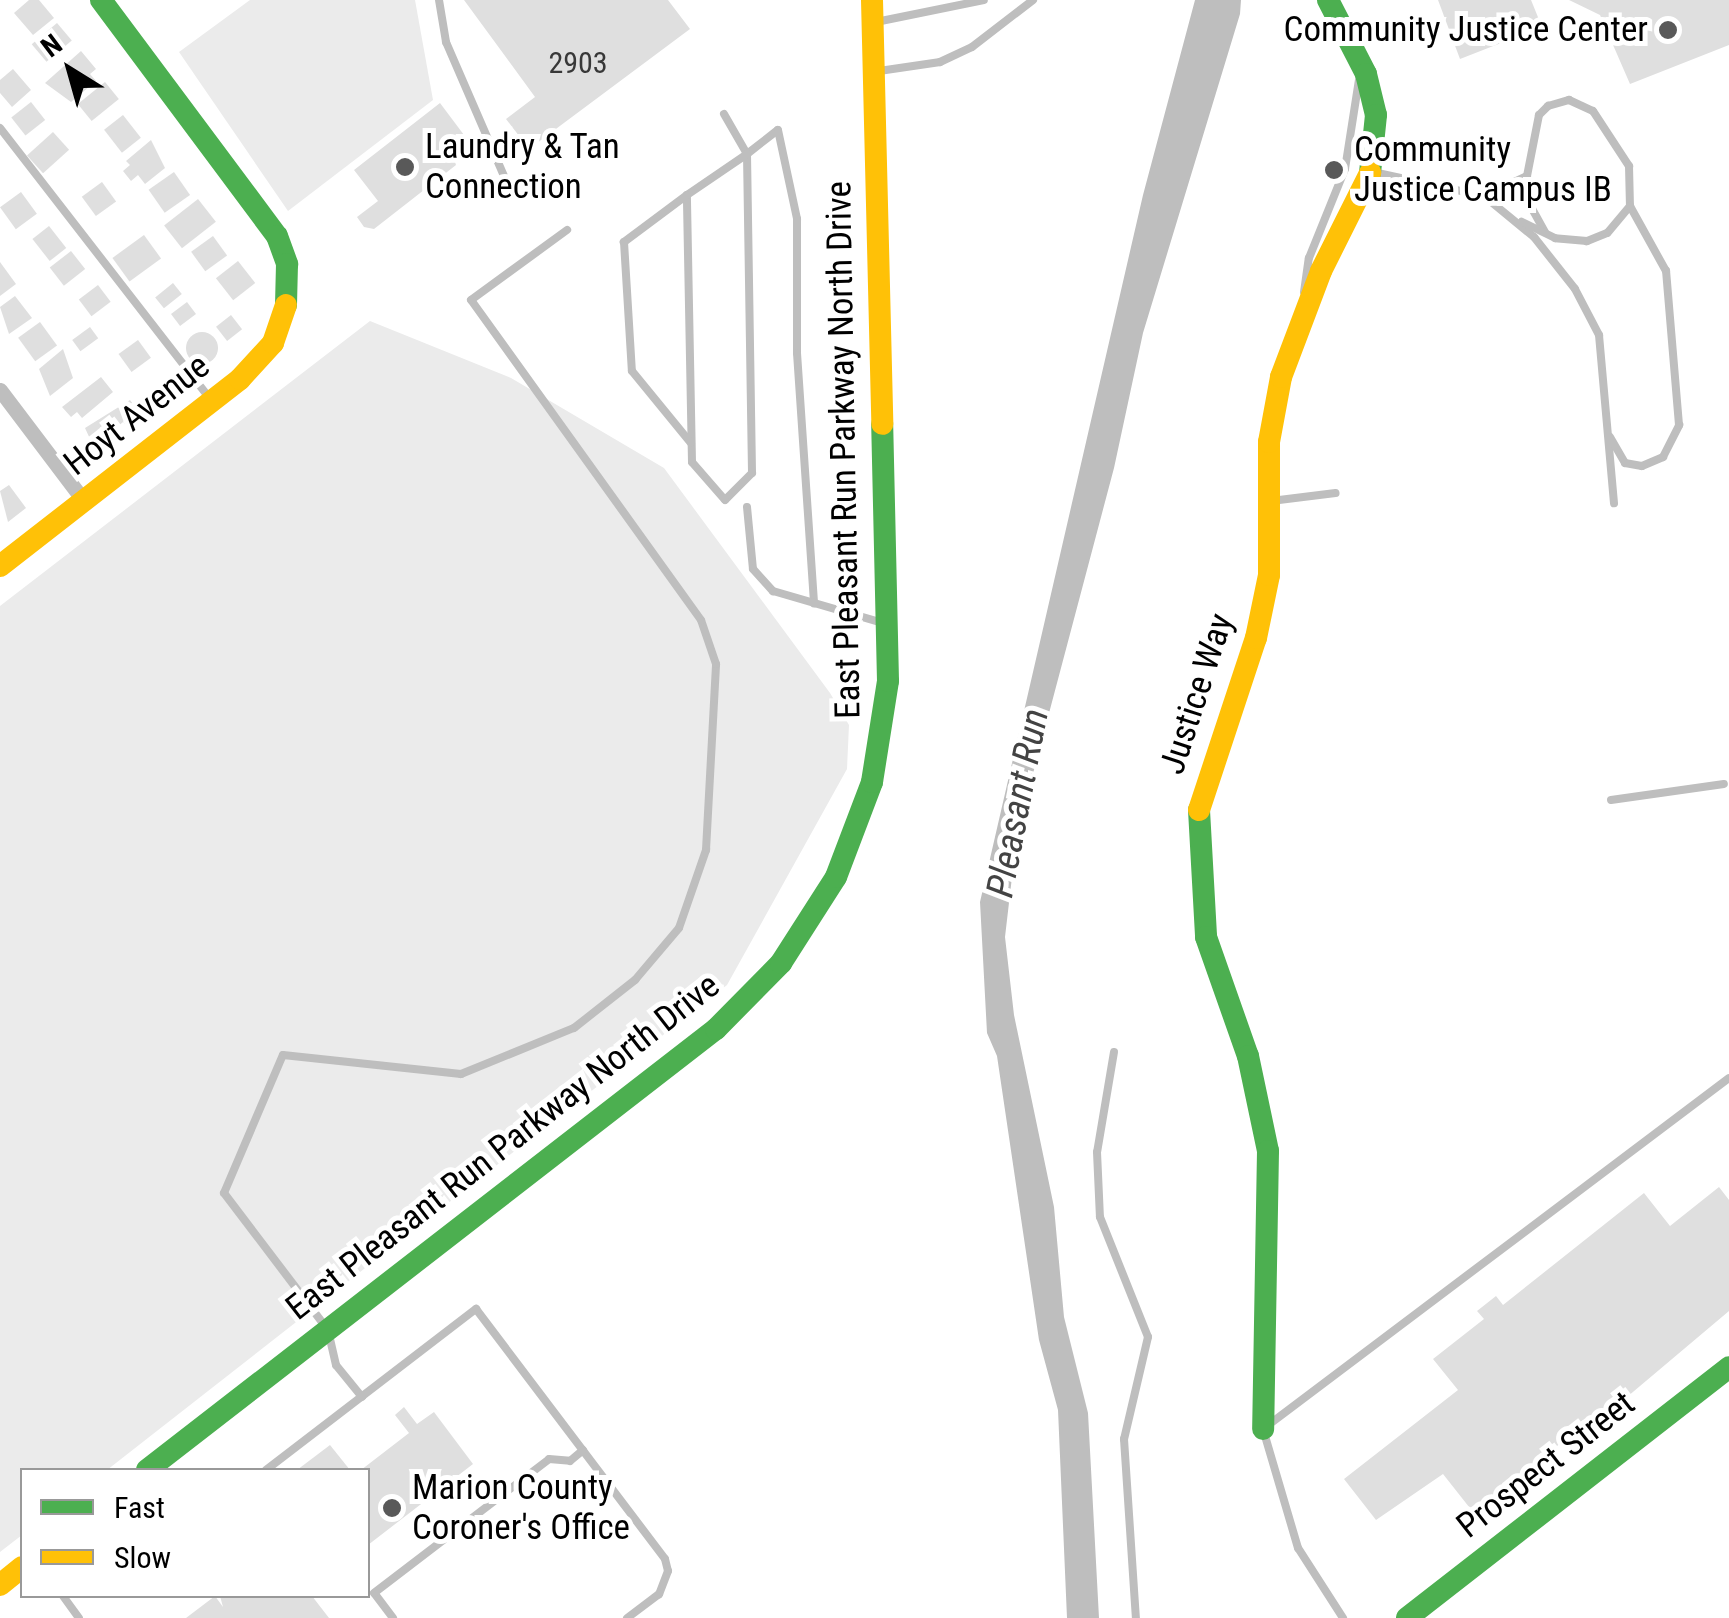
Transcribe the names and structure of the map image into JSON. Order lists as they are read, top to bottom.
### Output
{
  "streets": {
    "street": [
      "Hoyt Avenue",
      "East Pleasant Run Parkway North Drive",
      "Justice Way",
      "Prospect Street"
    ]
  },
  "water": ["Pleasant Run"],
  "places": [
    "Community Justice Center",
    "Laundry & Tan Connection",
    "Community Justice Campus IB",
    "Marion County Coroner's Office"
  ],
  "house_numbers": ["2903"],
  "legend": ["Fast", "Slow"],
  "north": "top left"
}
